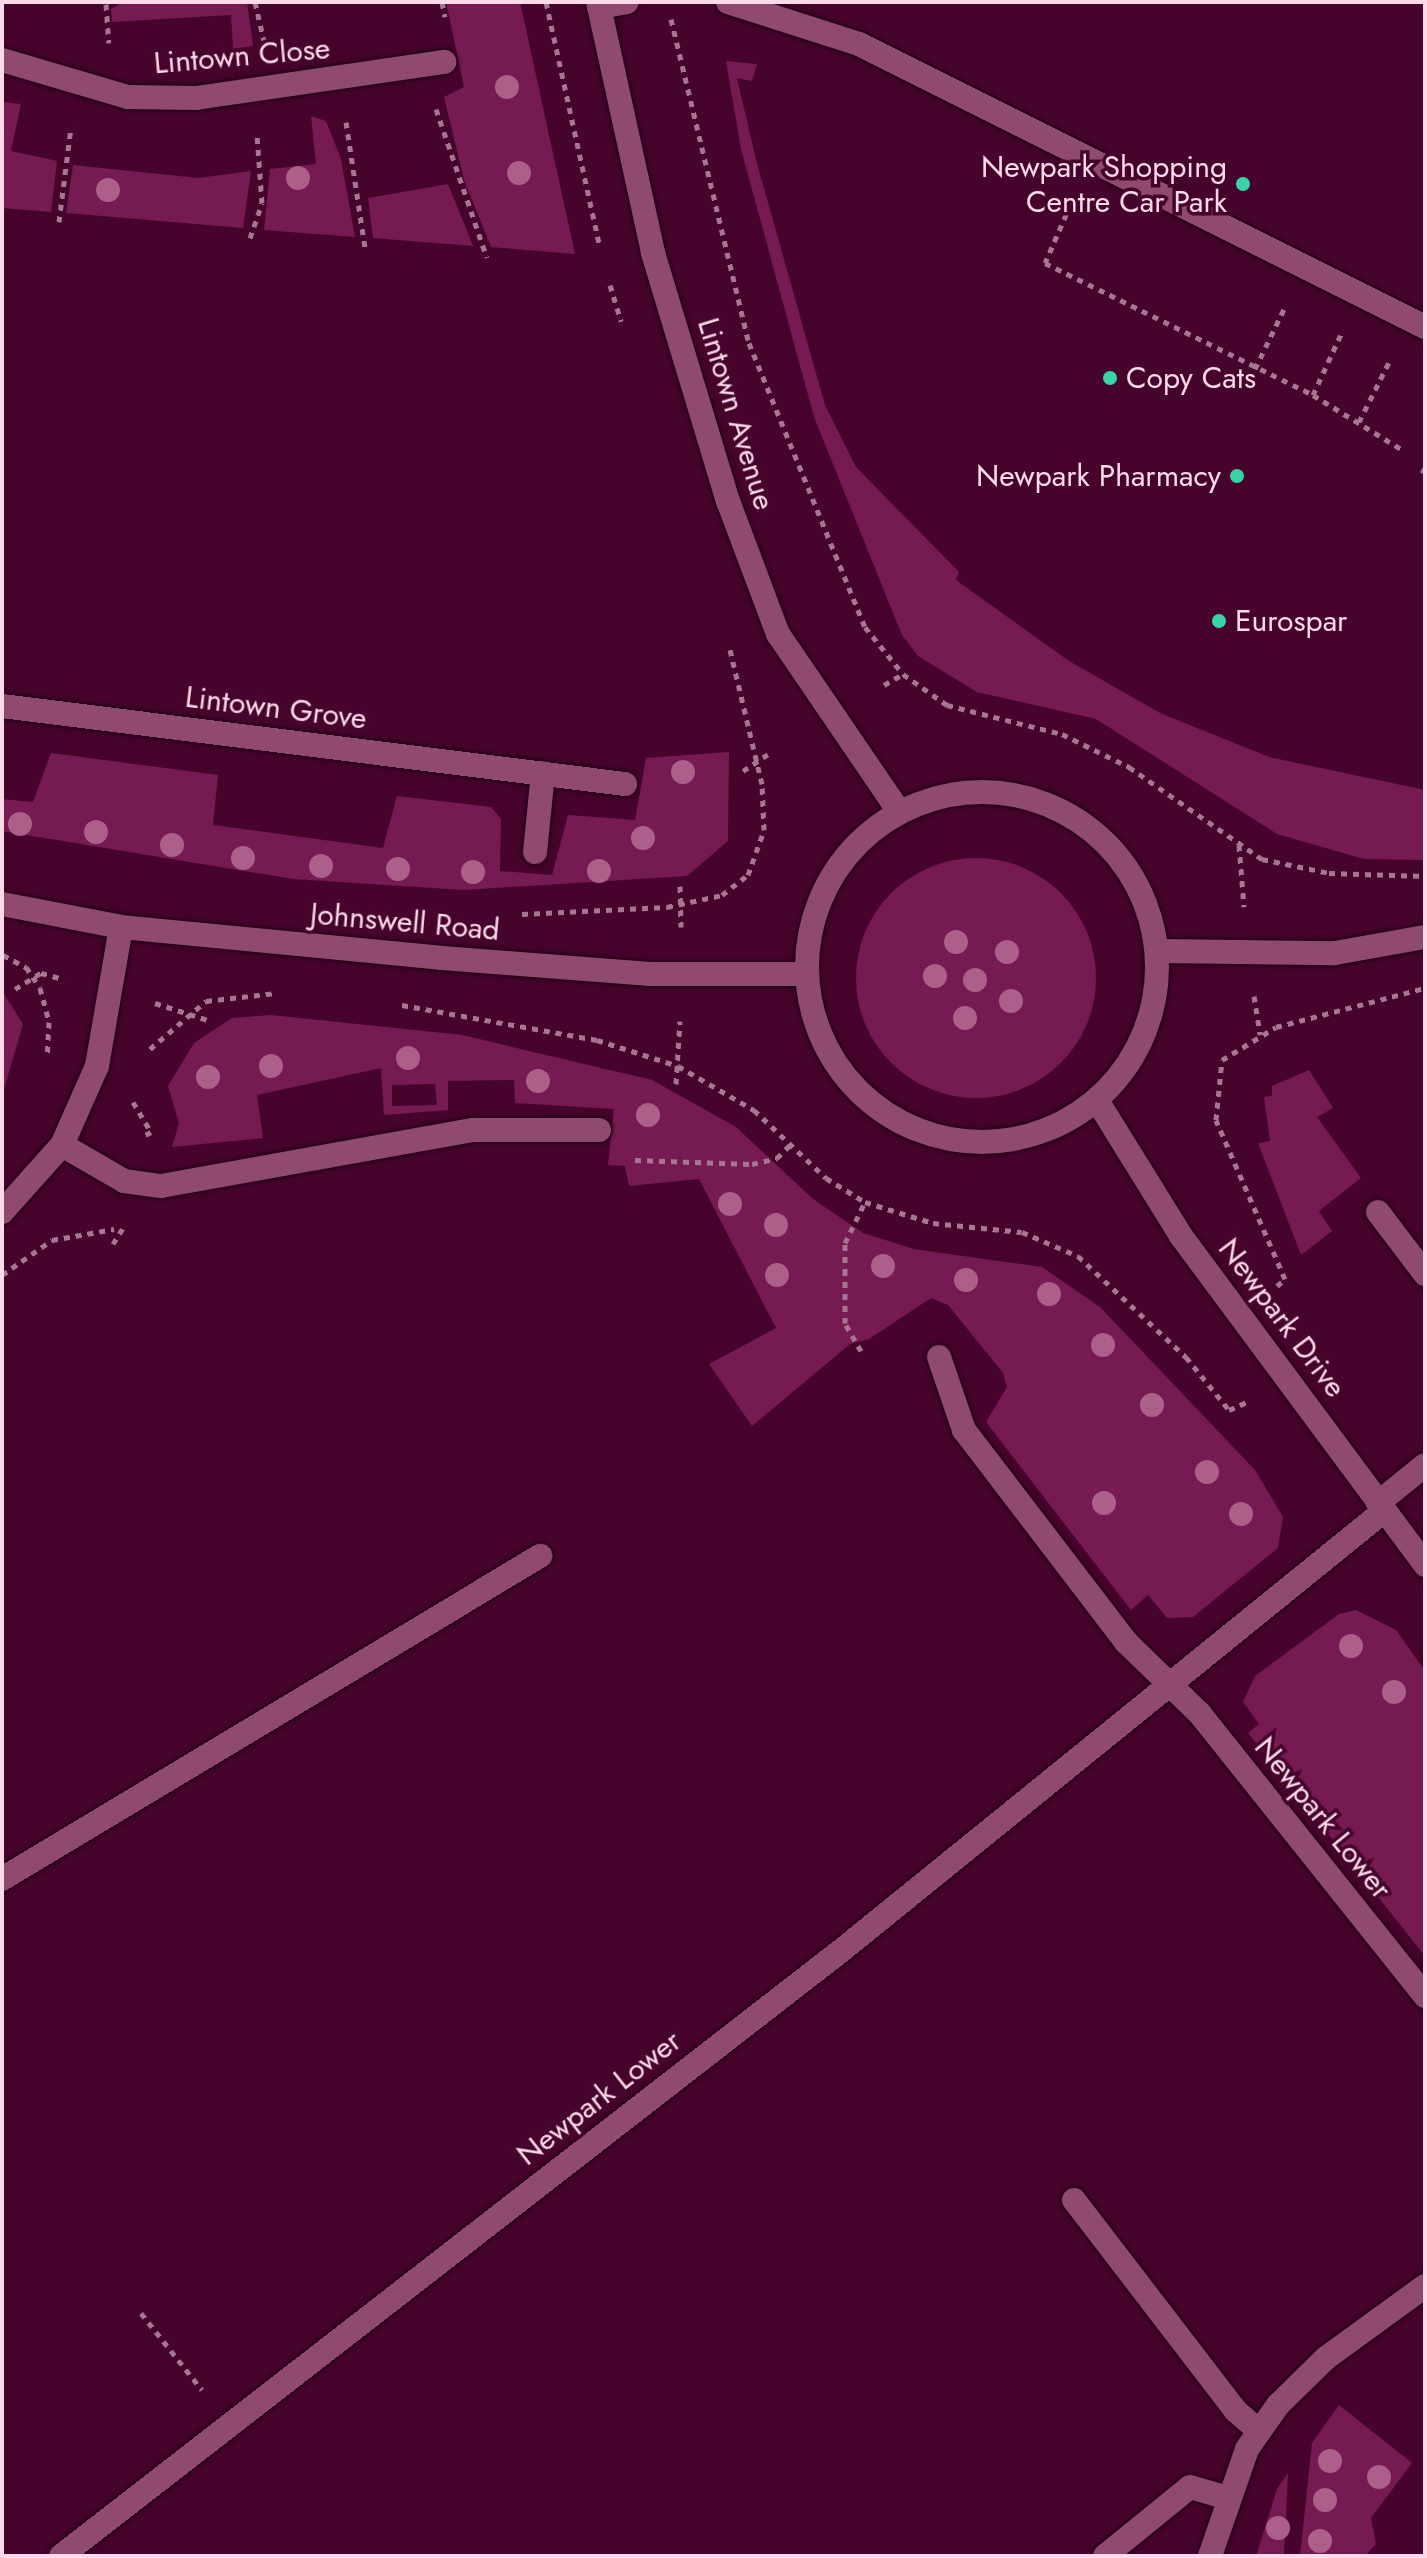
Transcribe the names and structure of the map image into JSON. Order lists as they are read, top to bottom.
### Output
{
  "streets": {
    "street": [
      "Lintown Close",
      "Lintown Avenue",
      "Lintown Grove",
      "Johnswell Road",
      "Newpark Drive",
      "Newpark Lower"
    ]
  },
  "crossings": [
    ["Newpark Drive", "Newpark Lower"]
  ],
  "places": [
    "Newpark Shopping Centre Car Park",
    "Copy Cats",
    "Newpark Pharmacy",
    "Eurospar"
  ]
}
